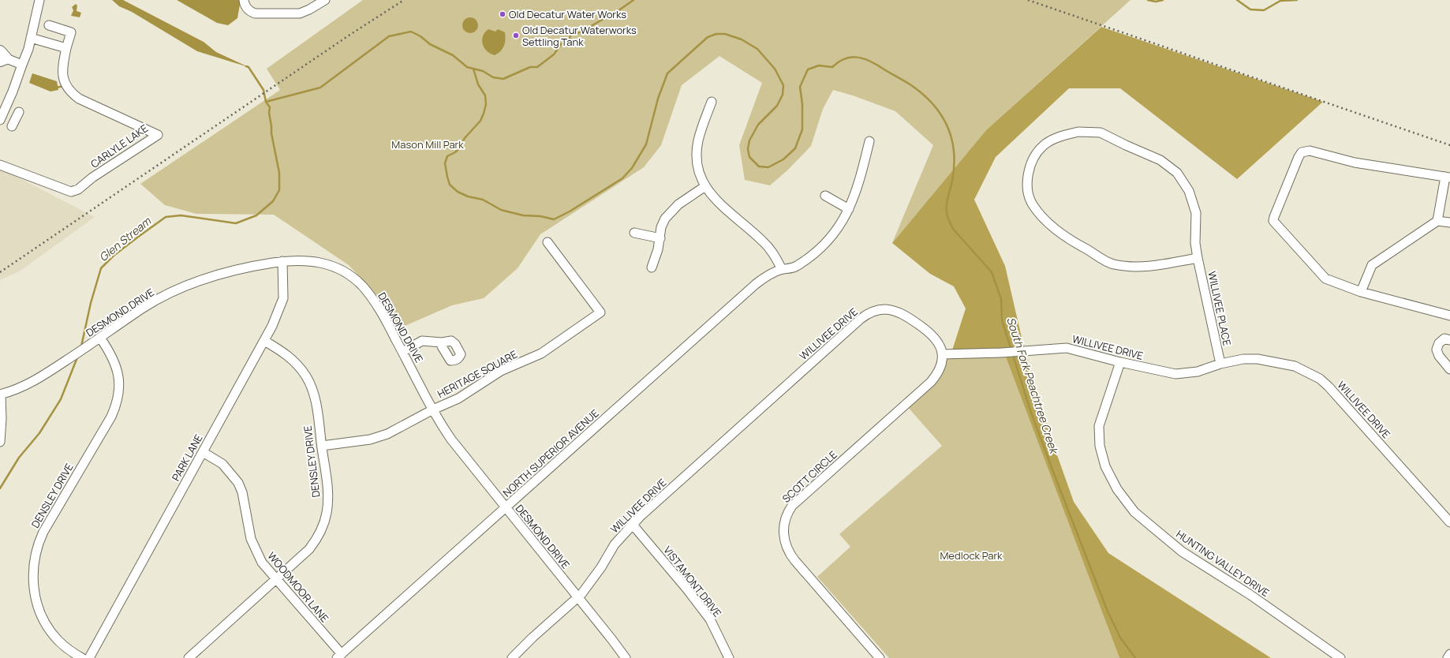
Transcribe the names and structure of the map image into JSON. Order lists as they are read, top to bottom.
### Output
{
  "streets": {
    "street": [
      "CARLYLE LAKE",
      "WILLIVEE PLACE",
      "DESMOND DRIVE",
      "WILLIVEE DRIVE",
      "HERITAGE SQUARE",
      "NORTH SUPERIOR AVENUE",
      "PARK LANE",
      "DENSLEY DRIVE",
      "SCOTT CIRCLE",
      "HUNTING VALLEY DRIVE",
      "VISTAMONT DRIVE",
      "WOODMOOR LANE"
    ]
  },
  "crossings": [
    ["WILLIVEE PLACE", "WILLIVEE DRIVE"],
    ["DESMOND DRIVE", "WILLIVEE DRIVE"],
    ["DESMOND DRIVE", "HERITAGE SQUARE"],
    ["DESMOND DRIVE", "NORTH SUPERIOR AVENUE"],
    ["DESMOND DRIVE", "PARK LANE"],
    ["DESMOND DRIVE", "DENSLEY DRIVE"],
    ["WILLIVEE DRIVE", "SCOTT CIRCLE"],
    ["WILLIVEE DRIVE", "HUNTING VALLEY DRIVE"],
    ["WILLIVEE DRIVE", "VISTAMONT DRIVE"],
    ["NORTH SUPERIOR AVENUE", "WOODMOOR LANE"],
    ["PARK LANE", "DENSLEY DRIVE"],
    ["PARK LANE", "WOODMOOR LANE"],
    ["DENSLEY DRIVE", "WOODMOOR LANE"]
  ],
  "water": ["Glen Stream", "South Fork Peachtree Creek"],
  "parks": ["Mason Mill Park", "Medlock Park"],
  "places": ["Old Decatur Water Works", "Old Decatur Waterworks Settling Tank"]
}
